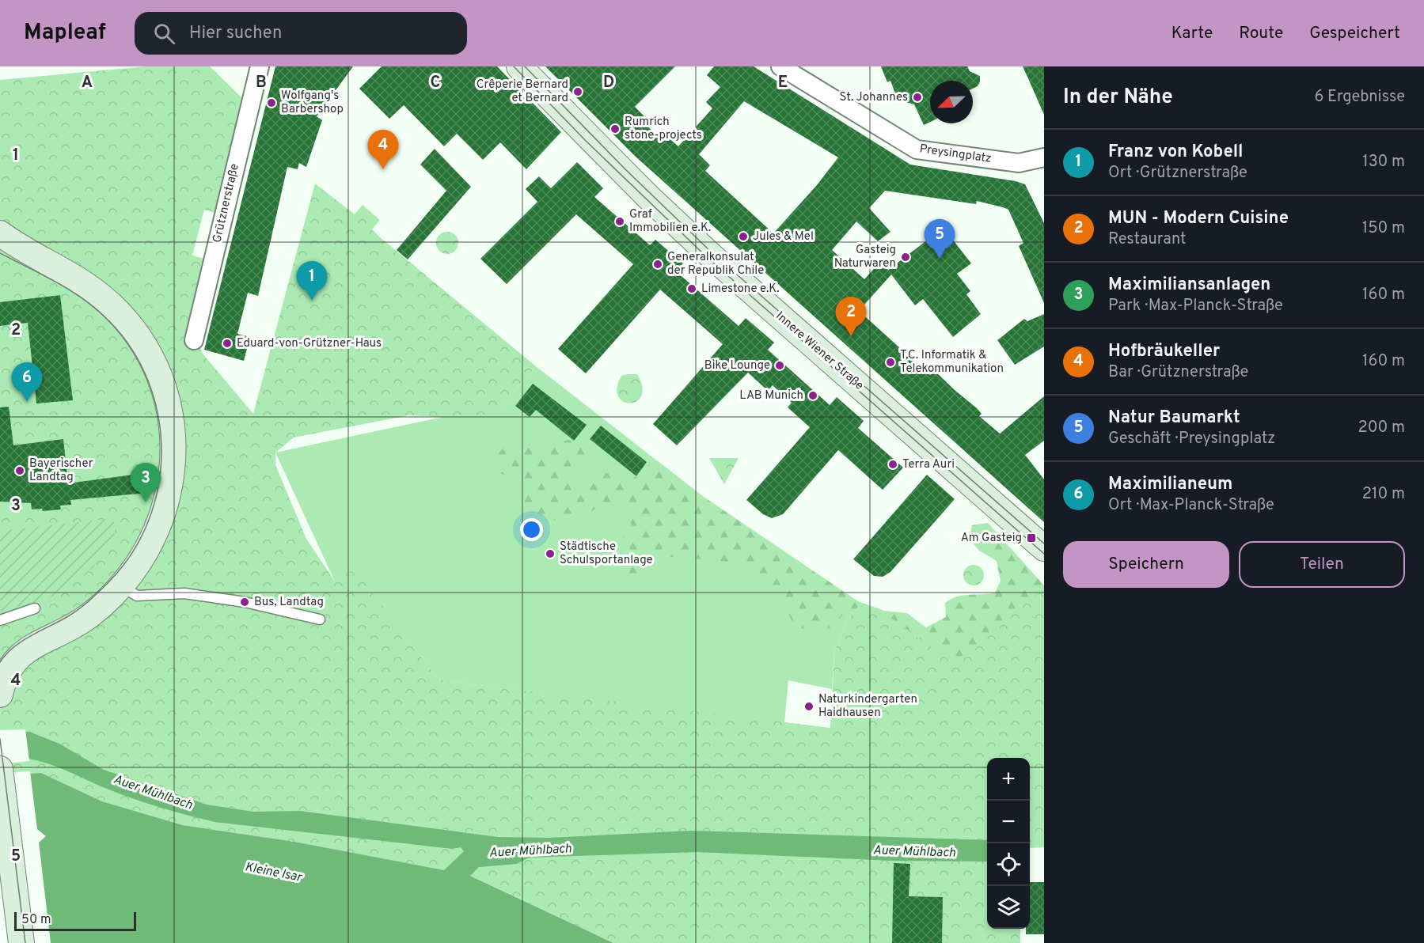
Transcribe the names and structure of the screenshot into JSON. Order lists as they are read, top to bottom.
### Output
{
  "streets": {
    "main road": ["Innere Wiener Straße"],
    "street": ["Preysingplatz", "Grütznerstraße"]
  },
  "water": ["Auer Mühlbach", "Kleine Isar"],
  "places": {
    "other": [
      "Crêperie Bernard et Bernard",
      "St. Johannes",
      "Wolfgang's Barbershop",
      "Rumrich stone-projects",
      "Graf Immobilien e.K.",
      "Jules & Mel",
      "Gasteig Naturwaren",
      "Generalkonsulat der Republik Chile",
      "Limestone e.K.",
      "Eduard-von-Grützner-Haus",
      "T.C. Informatik & Telekommunikation",
      "Bike Lounge",
      "LAB Munich",
      "Terra Auri",
      "Bayerischer Landtag",
      "Städtische Schulsportanlage",
      "Bus, Landtag",
      "Naturkindergarten Haidhausen"
    ],
    "transit": ["Am Gasteig"]
  },
  "scale_bar": "50 m",
  "north": "bottom left",
  "page": {
    "header": "Mapleaf",
    "search": "Hier suchen",
    "nav": ["Karte", "Route", "Gespeichert"],
    "heading": ["In der Nähe", "6 Ergebnisse"],
    "list": [
      {
        "mark": "1",
        "name": "Franz von Kobell",
        "note": "Ort · Grütznerstraße",
        "value": "130 m"
      },
      {
        "mark": "2",
        "name": "MUN - Modern Cuisine",
        "note": "Restaurant",
        "value": "150 m"
      },
      {
        "mark": "3",
        "name": "Maximiliansanlagen",
        "note": "Park · Max-Planck-Straße",
        "value": "160 m"
      },
      {
        "mark": "4",
        "name": "Hofbräukeller",
        "note": "Bar · Grütznerstraße",
        "value": "160 m"
      },
      {
        "mark": "5",
        "name": "Natur Baumarkt",
        "note": "Geschäft · Preysingplatz",
        "value": "200 m"
      },
      {
        "mark": "6",
        "name": "Maximilianeum",
        "note": "Ort · Max-Planck-Straße",
        "value": "210 m"
      }
    ],
    "pins": [
      "4",
      "5",
      "1",
      "2",
      "6",
      "3"
    ],
    "buttons": ["Speichern", "Teilen"],
    "map_buttons": ["+", "−"],
    "scale": "50 m"
  },
  "grid": {
    "columns": [
      "A",
      "B",
      "C",
      "D",
      "E"
    ],
    "rows": [
      "1",
      "2",
      "3",
      "4",
      "5"
    ]
  }
}
